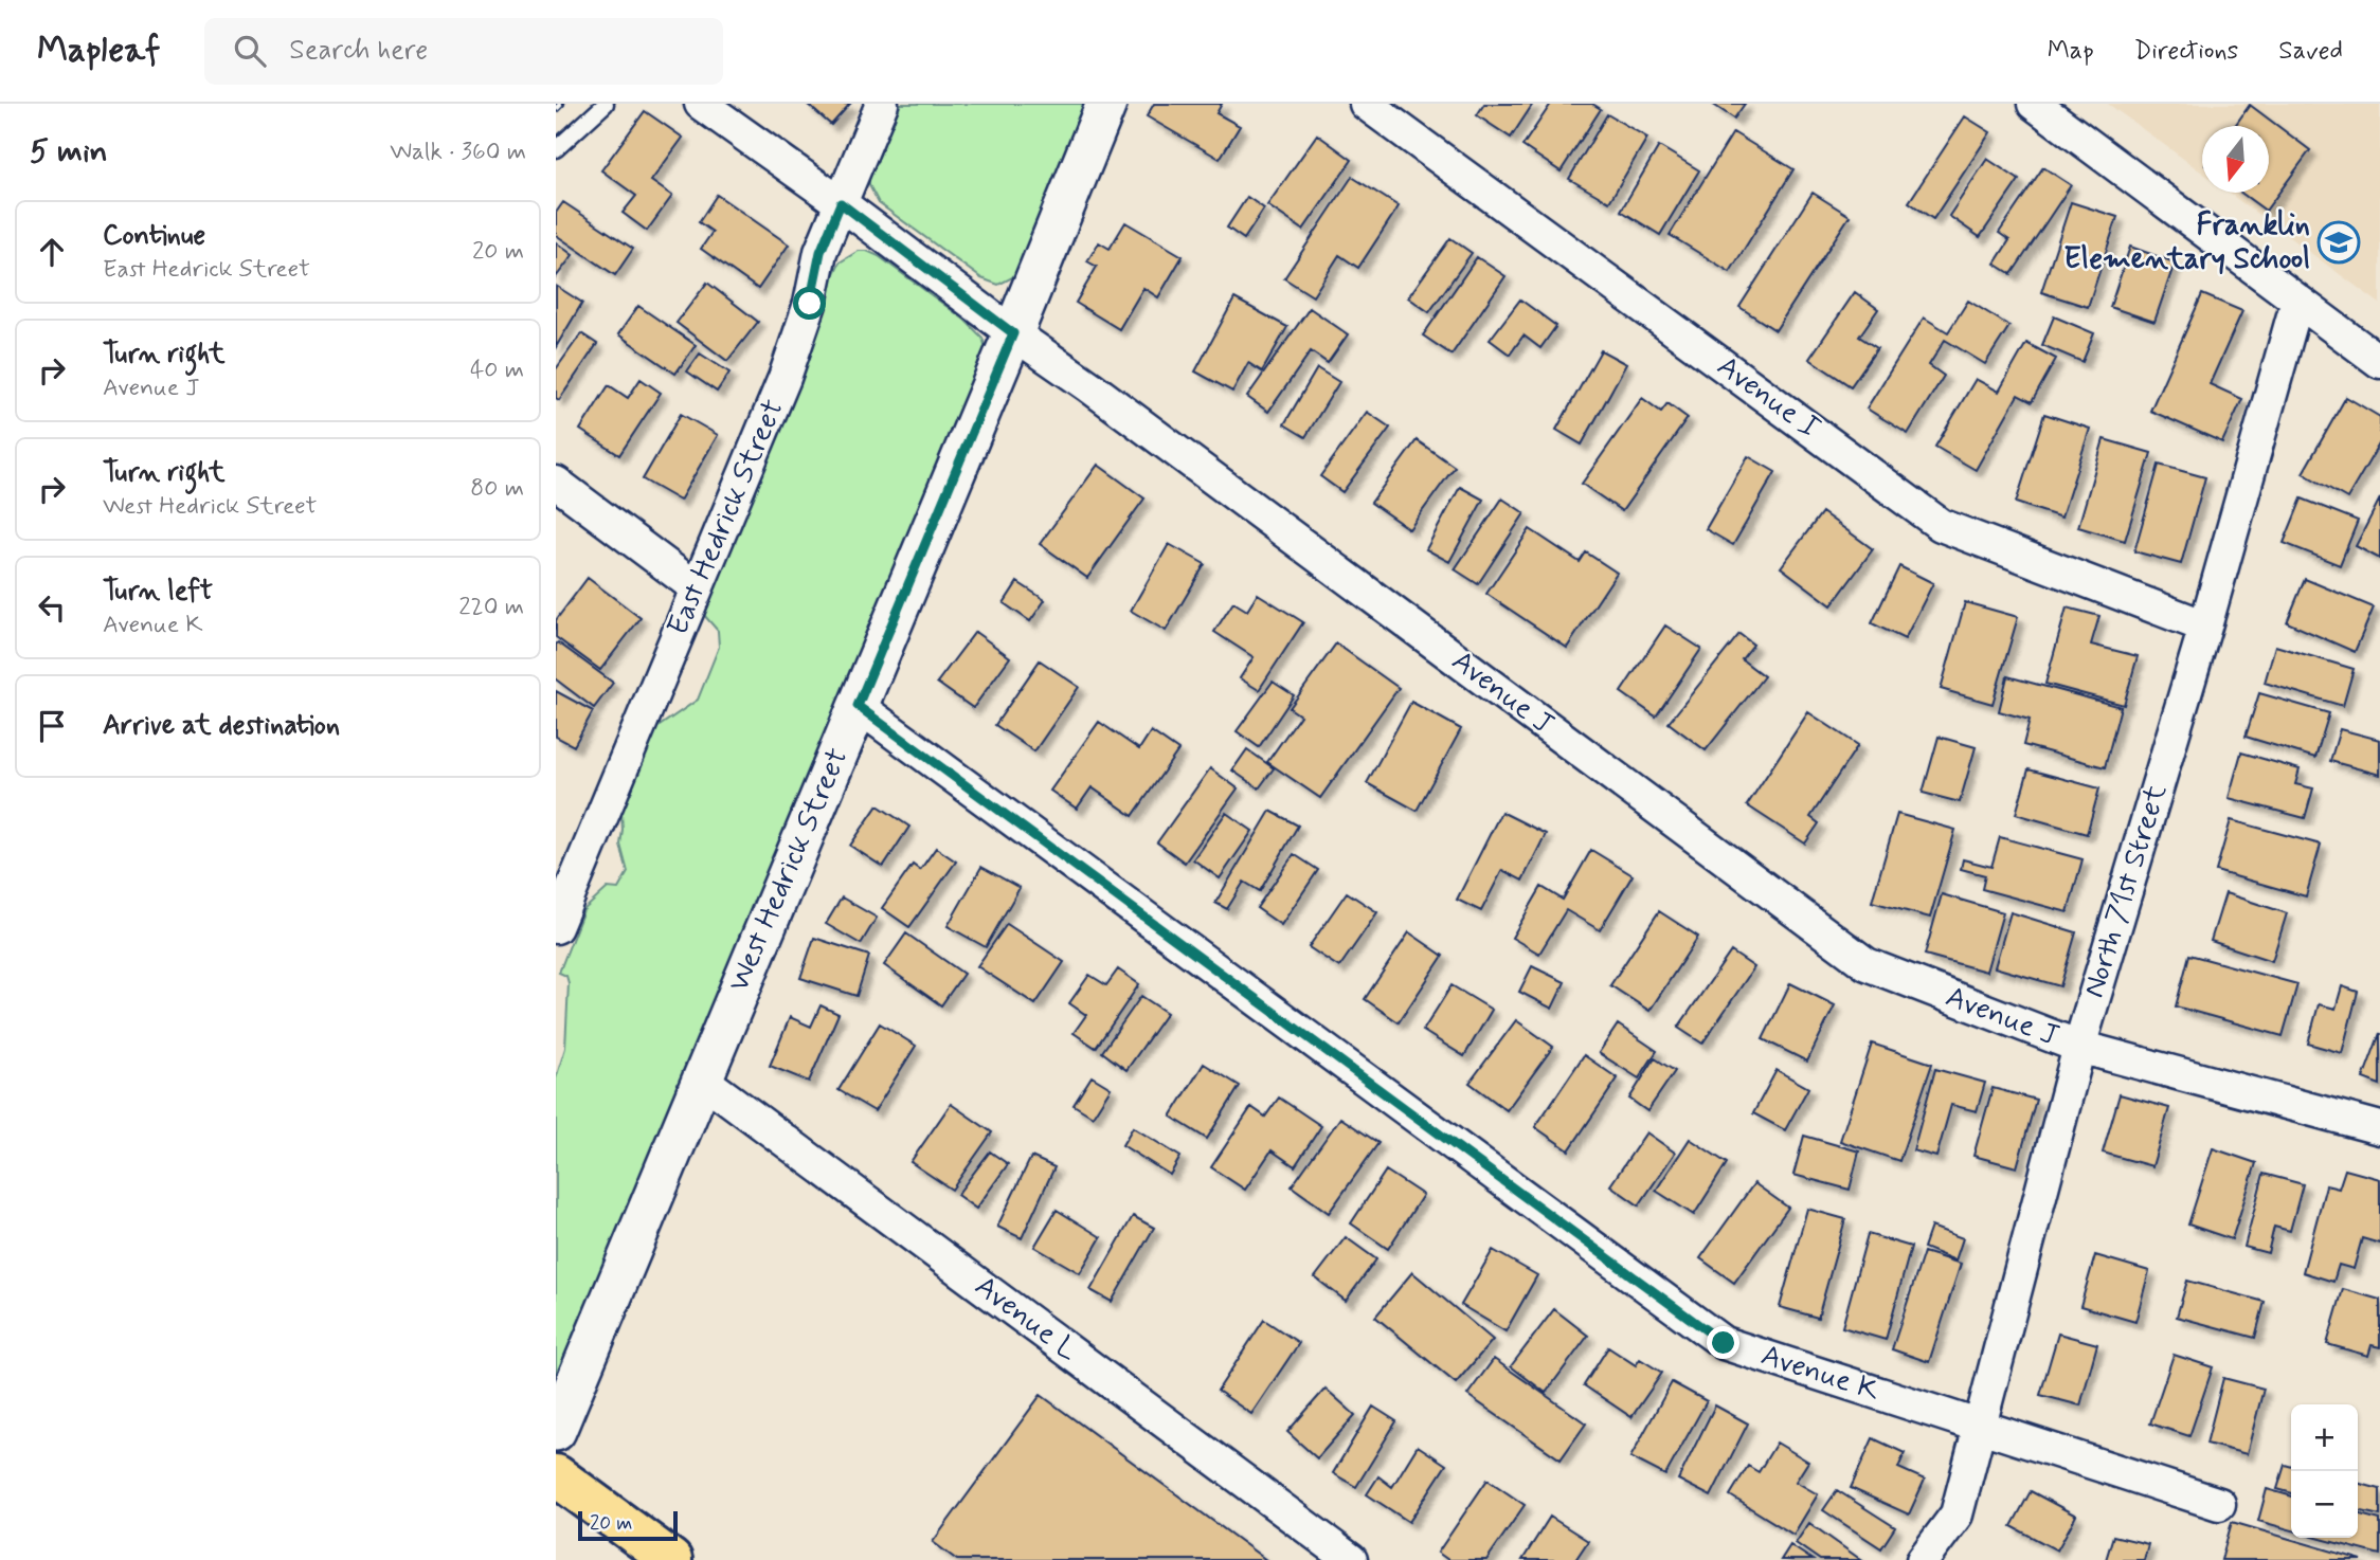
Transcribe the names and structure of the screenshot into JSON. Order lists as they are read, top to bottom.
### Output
{
  "streets": {
    "street": [
      "Avenue I",
      "East Hedrick Street",
      "Avenue J",
      "West Hedrick Street",
      "North 71st Street",
      "Avenue L",
      "Avenue K"
    ]
  },
  "crossings": [
    ["Avenue I", "North 71st Street"],
    ["East Hedrick Street", "Avenue J"],
    ["Avenue J", "West Hedrick Street"],
    ["Avenue J", "North 71st Street"],
    ["West Hedrick Street", "Avenue L"],
    ["West Hedrick Street", "Avenue K"],
    ["North 71st Street", "Avenue K"]
  ],
  "places": {
    "school or university": ["Franklin Elementary School"]
  },
  "scale_bar": "20 m",
  "north": "bottom",
  "page": {
    "header": "Mapleaf",
    "search": "Search here",
    "nav": ["Map", "Directions", "Saved"],
    "heading": ["5 min", "Walk · 360 m"],
    "list": [
      ["Continue", "East Hedrick Street", "20 m"],
      ["Turn right", "Avenue J", "40 m"],
      ["Turn right", "West Hedrick Street", "80 m"],
      ["Turn left", "Avenue K", "220 m"],
      "Arrive at destination"
    ],
    "map_buttons": ["+", "−"],
    "scale": "20 m"
  }
}
